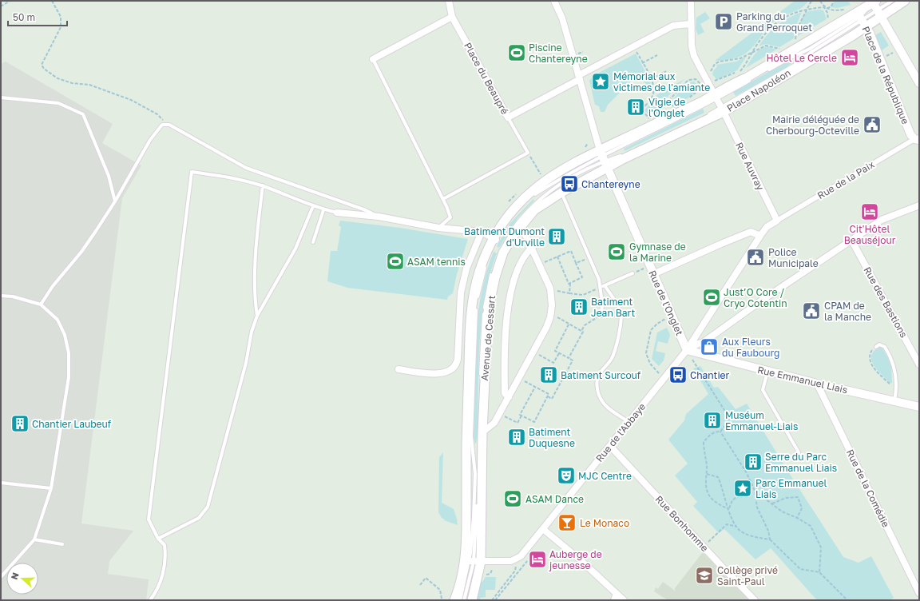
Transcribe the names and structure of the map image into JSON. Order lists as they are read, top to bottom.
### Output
{
  "streets": {
    "main road": ["Place Napoléon", "Avenue de Cessart"],
    "street": [
      "Place de la République",
      "Place du Beaupré",
      "Rue Auvray",
      "Rue de la Paix",
      "Rue des Bastions",
      "Rue de l'Onglet",
      "Rue Emmanuel Liais",
      "Rue de l'Abbaye",
      "Rue de la Comédie",
      "Rue Bonhomme"
    ]
  },
  "crossings": [
    ["Place de la République", "Place Napoléon"],
    ["Place de la République", "Rue de la Paix"],
    ["Place du Beaupré", "Rue Auvray"],
    ["Place Napoléon", "Rue Auvray"],
    ["Place Napoléon", "Rue de l'Onglet"],
    ["Place Napoléon", "Avenue de Cessart"],
    ["Rue Auvray", "Rue de la Paix"],
    ["Rue Auvray", "Rue de l'Abbaye"],
    ["Rue de la Paix", "Rue de l'Abbaye"],
    ["Rue de l'Onglet", "Avenue de Cessart"],
    ["Rue de l'Onglet", "Rue Emmanuel Liais"],
    ["Rue de l'Onglet", "Rue de l'Abbaye"],
    ["Rue Emmanuel Liais", "Rue de l'Abbaye"],
    ["Rue Emmanuel Liais", "Rue de la Comédie"],
    ["Rue de l'Abbaye", "Rue Bonhomme"]
  ],
  "places": {
    "parking": ["Parking du Grand Perroquet"],
    "sports": [
      "Piscine Chantereyne",
      "Gymnase de la Marine",
      "ASAM tennis",
      "Just’O Core / Cryo Cotentin",
      "ASAM Dance"
    ],
    "hotel": ["Hôtel Le Cercle", "Cit'Hôtel Beauséjour", "Auberge de jeunesse"],
    "place": ["Mémorial aux victimes de l'amiante", "Parc Emmanuel Liais"],
    "building": [
      "Vigie de l'Onglet",
      "Batiment Dumont d'Urville",
      "Batiment Jean Bart",
      "Batiment Surcouf",
      "Muséum Emmanuel-Liais",
      "Chantier Laubeuf",
      "Batiment Duquesne",
      "Serre du Parc Emmanuel Liais"
    ],
    "public building": ["Mairie déléguée de Cherbourg-Octeville", "Police Municipale", "CPAM de la Manche"],
    "bus stop": ["Chantereyne", "Chantier"],
    "shop": ["Aux Fleurs du Faubourg"],
    "theatre": ["MJC Centre"],
    "bar": ["Le Monaco"],
    "school or university": ["Collège privé Saint-Paul"]
  },
  "scale_bar": "50 m",
  "north": "left"
}
